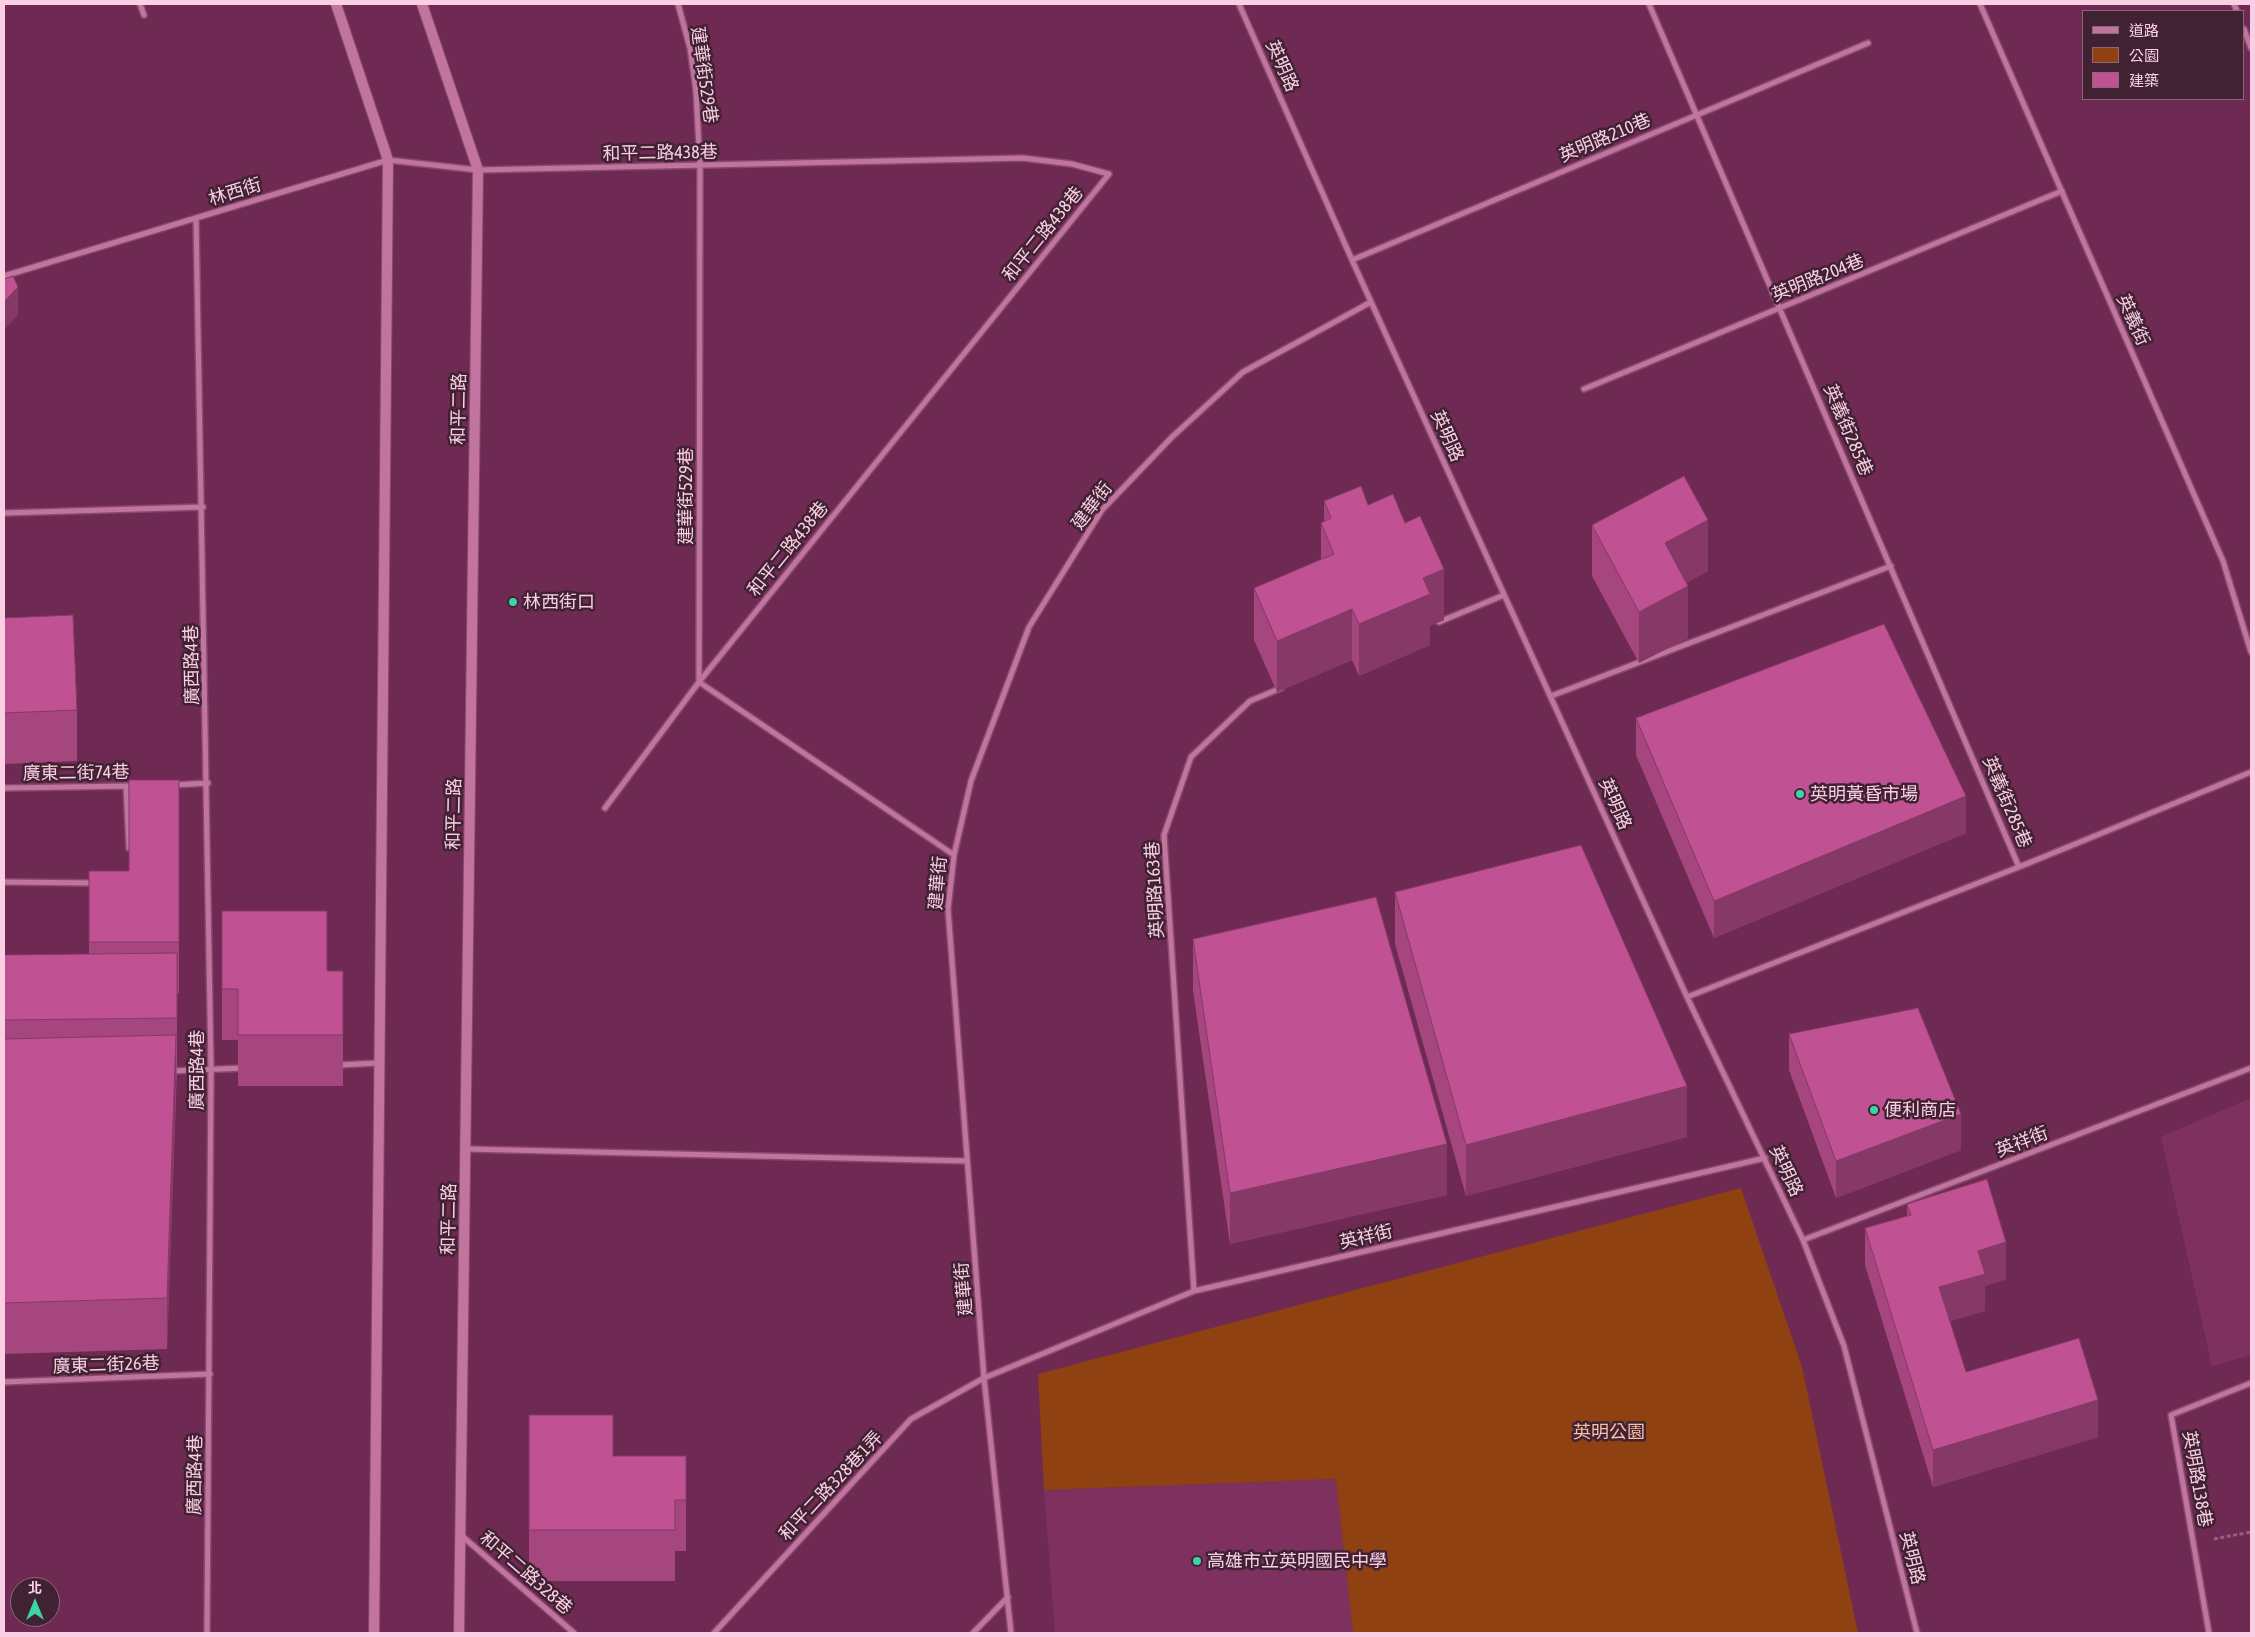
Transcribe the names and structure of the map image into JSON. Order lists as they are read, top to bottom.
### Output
{
  "streets": {
    "street": [
      "英明路",
      "建華街529巷",
      "英明路210巷",
      "和平二路438巷",
      "林西街",
      "英明路204巷",
      "英義街",
      "和平二路",
      "英義街285巷",
      "建華街",
      "廣西路4巷",
      "廣東二街74巷",
      "英明路163巷",
      "英祥街",
      "廣東二街26巷",
      "英明路138巷",
      "和平二路328巷1弄",
      "和平二路328巷"
    ]
  },
  "crossings": [
    ["英明路", "英明路210巷"],
    ["英明路", "英義街285巷"],
    ["英明路", "建華街"],
    ["英明路", "英祥街"],
    ["建華街529巷", "和平二路438巷"],
    ["英明路210巷", "英義街285巷"],
    ["和平二路438巷", "林西街"],
    ["和平二路438巷", "和平二路"],
    ["林西街", "和平二路"],
    ["林西街", "廣西路4巷"],
    ["英明路204巷", "英義街"],
    ["英明路204巷", "英義街285巷"],
    ["和平二路", "和平二路328巷"],
    ["建華街", "英祥街"],
    ["建華街", "和平二路328巷1弄"],
    ["廣西路4巷", "廣東二街26巷"],
    ["英明路163巷", "英祥街"],
    ["英祥街", "和平二路328巷1弄"]
  ],
  "parks": ["英明公園"],
  "places": [
    "林西街口",
    "英明黃昏市場",
    "便利商店",
    "高雄市立英明國民中學"
  ],
  "legend": ["道路", "公園", "建築"],
  "north": "top"
}
